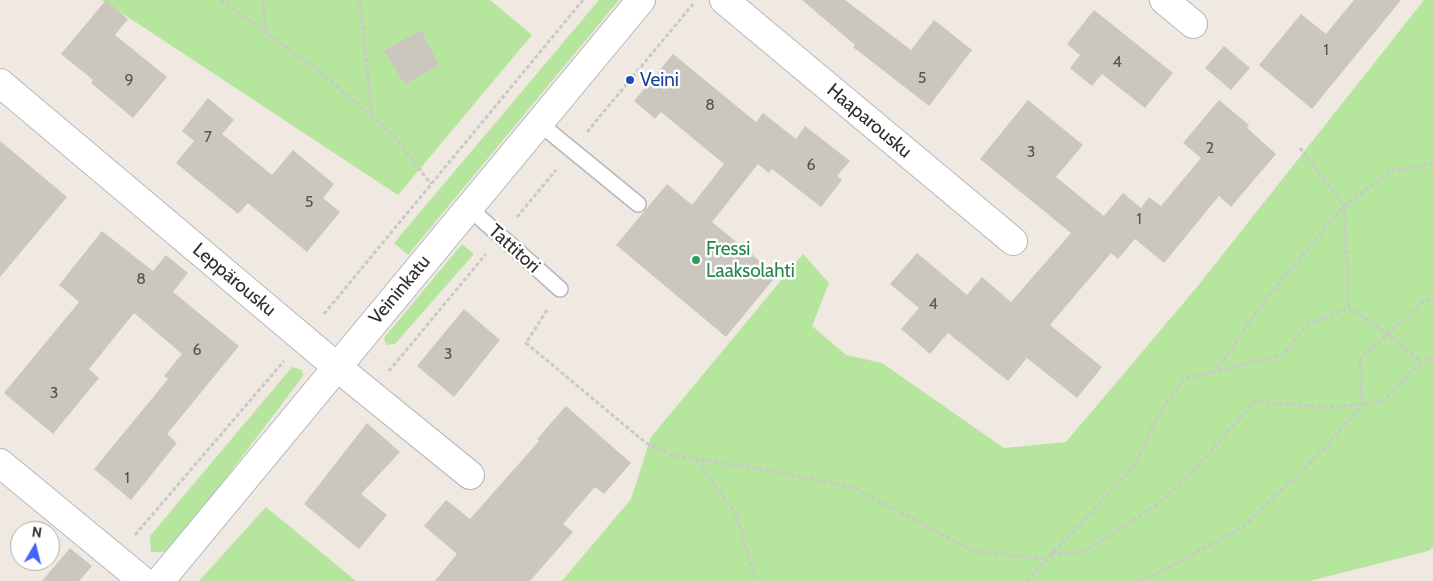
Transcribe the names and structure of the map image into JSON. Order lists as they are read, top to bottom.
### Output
{
  "streets": {
    "street": ["Haaparousku", "Leppärousku", "Veininkatu"],
    "lane": ["Tattitori"]
  },
  "crossings": [
    ["Tattitori", "Veininkatu"],
    ["Leppärousku", "Veininkatu"]
  ],
  "places": ["Veini", "Fressi Laaksolahti"],
  "house_numbers": [
    "1",
    "4",
    "5",
    "9",
    "8",
    "7",
    "2",
    "3",
    "6",
    "5",
    "1",
    "8",
    "4",
    "6",
    "3",
    "3",
    "1"
  ],
  "north": "top"
}
